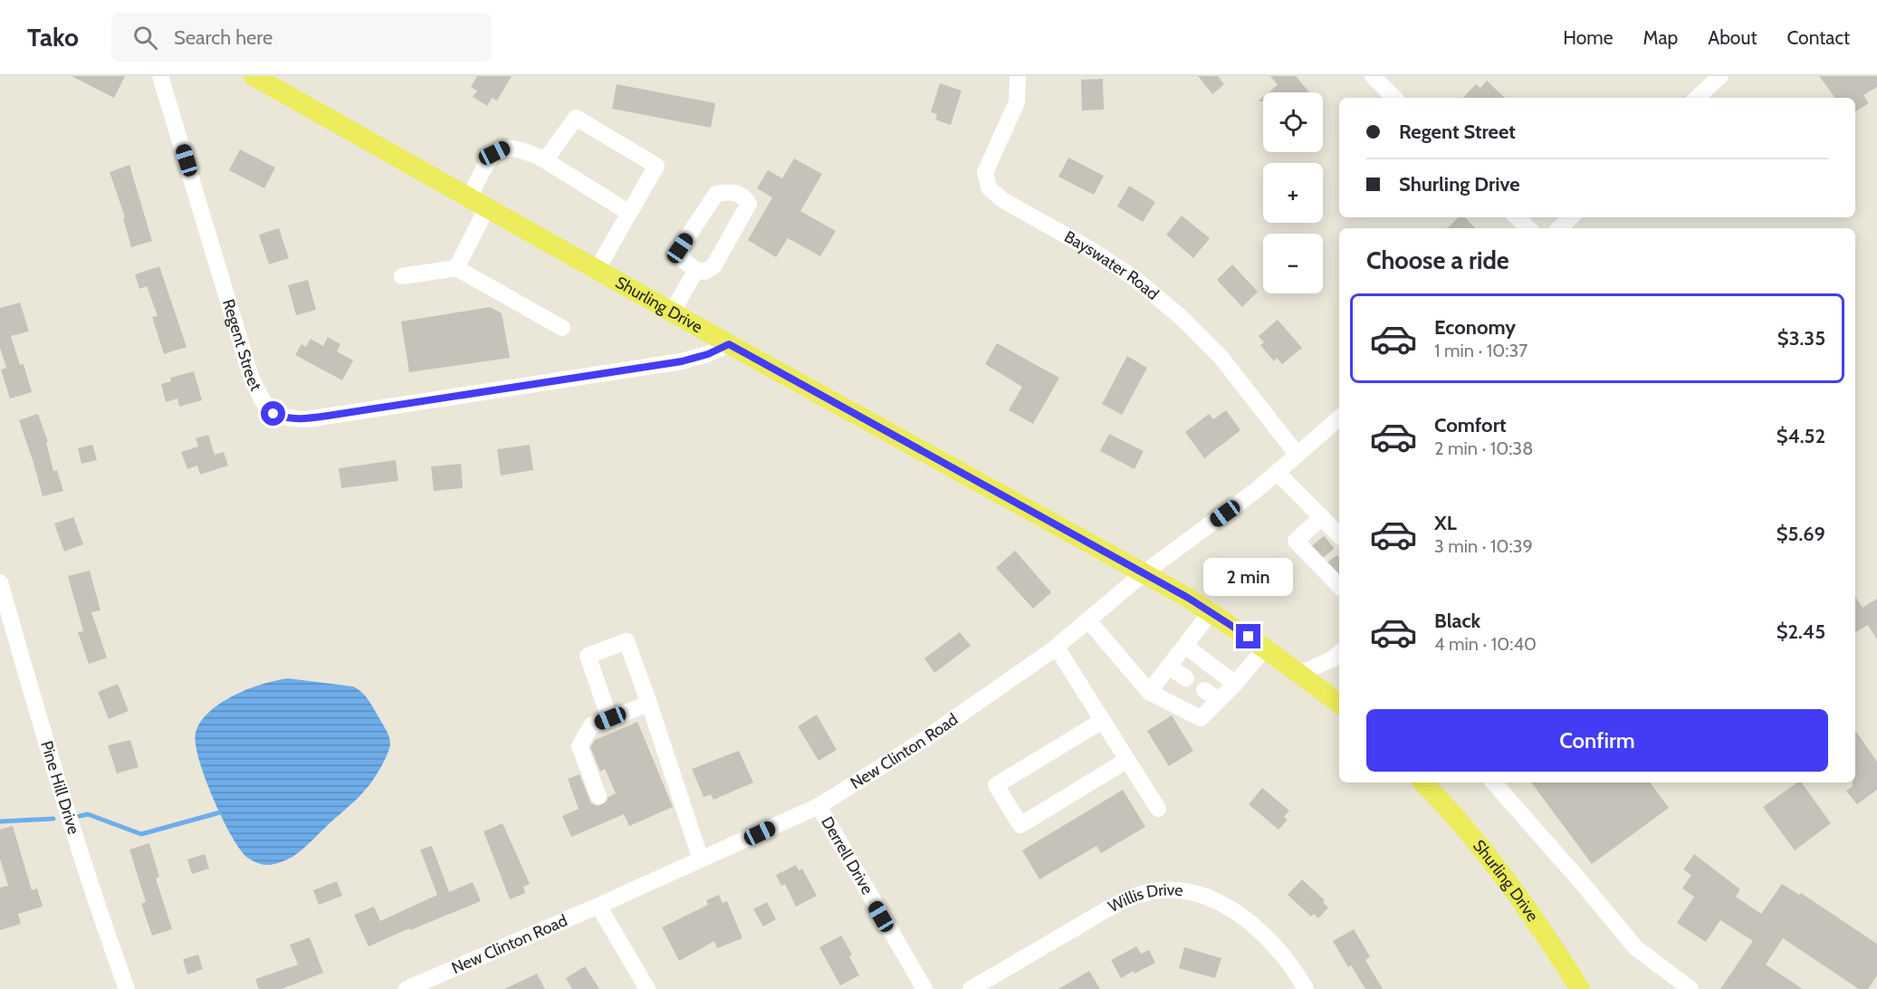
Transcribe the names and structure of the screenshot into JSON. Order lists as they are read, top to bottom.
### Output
{
  "streets": {
    "main road": ["Shurling Drive"],
    "street": [
      "Bayswater Road",
      "Regent Street",
      "New Clinton Road",
      "Pine Hill Drive",
      "Derrell Drive",
      "Willis Drive"
    ]
  },
  "crossings": [
    ["Bayswater Road", "New Clinton Road"],
    ["Shurling Drive", "Regent Street"],
    ["Shurling Drive", "New Clinton Road"],
    ["New Clinton Road", "Derrell Drive"]
  ],
  "page": {
    "header": "Tako",
    "search": "Search here",
    "nav": [
      "Home",
      "Map",
      "About",
      "Contact"
    ],
    "map_buttons": ["+", "−"],
    "banner": ["Regent Street", "Shurling Drive"],
    "heading": "Choose a ride",
    "list": [
      {
        "name": "Economy",
        "note": "1 min · 10:37",
        "value": "$3.35"
      },
      {
        "name": "Comfort",
        "note": "2 min · 10:38",
        "value": "$4.52"
      },
      {
        "name": "XL",
        "note": "3 min · 10:39",
        "value": "$5.69"
      },
      {
        "name": "Black",
        "note": "4 min · 10:40",
        "value": "$2.45"
      }
    ],
    "bubble": "2 min",
    "buttons": "Confirm"
  }
}
